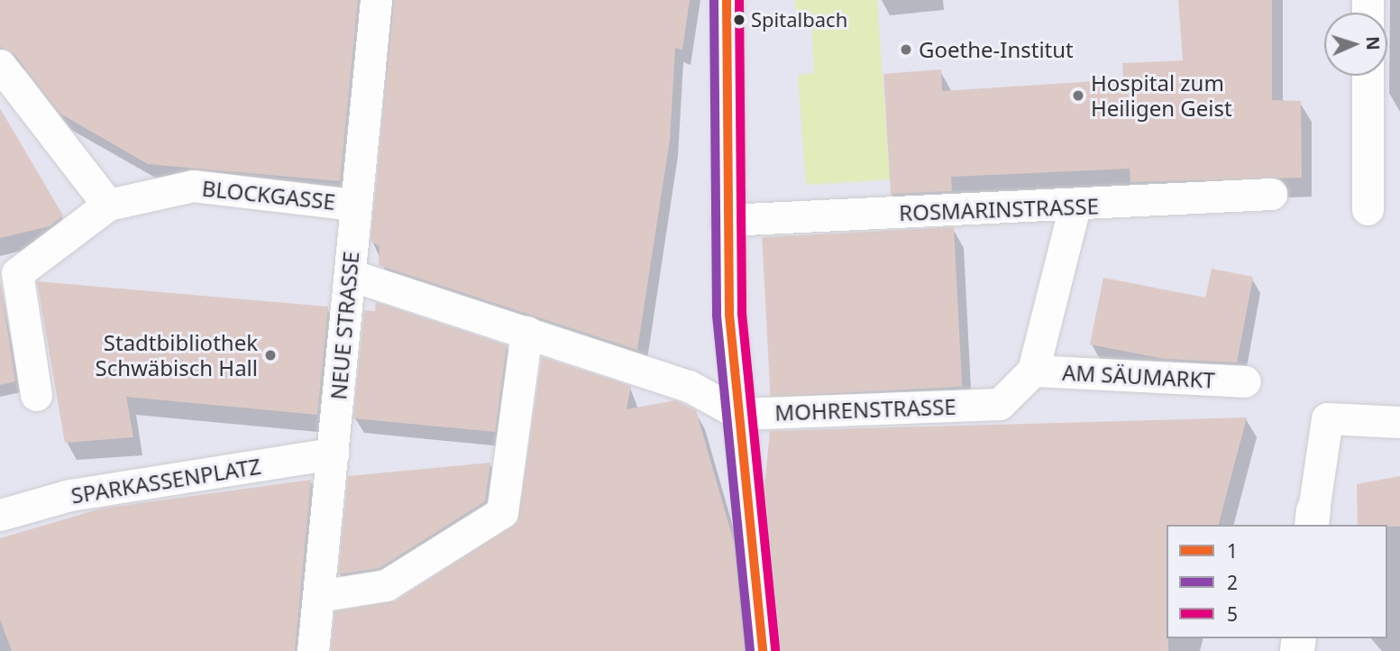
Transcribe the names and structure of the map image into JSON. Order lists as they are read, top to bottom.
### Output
{
  "streets": {
    "street": [
      "BLOCKGASSE",
      "ROSMARINSTRASSE",
      "NEUE STRASSE",
      "AM SÄUMARKT",
      "MOHRENSTRASSE",
      "SPARKASSENPLATZ"
    ]
  },
  "crossings": [
    ["BLOCKGASSE", "NEUE STRASSE"],
    ["NEUE STRASSE", "SPARKASSENPLATZ"],
    ["AM SÄUMARKT", "MOHRENSTRASSE"]
  ],
  "places": [
    "Spitalbach",
    "Goethe-Institut",
    "Hospital zum Heiligen Geist",
    "Stadtbibliothek Schwäbisch Hall"
  ],
  "lines": ["transit line 1", "transit line 2", "transit line 5"],
  "legend": ["1", "2", "5"],
  "north": "right"
}
